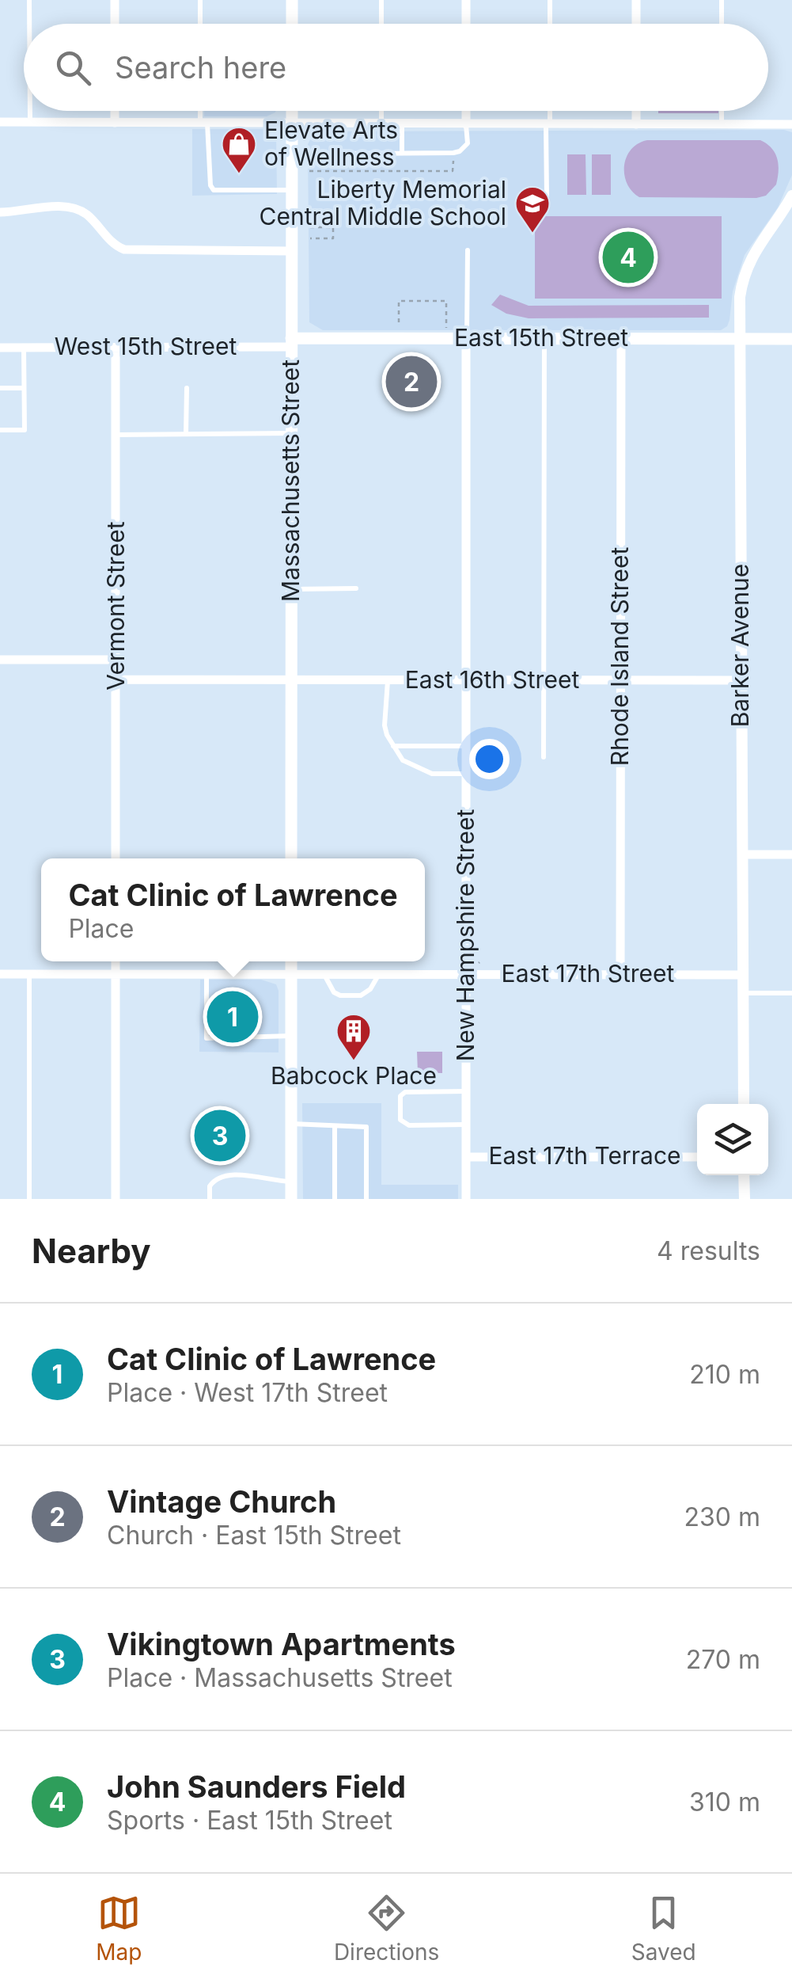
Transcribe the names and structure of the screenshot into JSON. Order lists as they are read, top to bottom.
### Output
{
  "streets": {
    "main road": ["East 15th Street", "Massachusetts Street"],
    "street": [
      "West 15th Street",
      "Vermont Street",
      "Barker Avenue",
      "Rhode Island Street",
      "East 16th Street",
      "New Hampshire Street",
      "East 17th Street",
      "East 17th Terrace"
    ]
  },
  "crossings": [
    ["East 15th Street", "West 15th Street"],
    ["East 15th Street", "Massachusetts Street"],
    ["East 15th Street", "Barker Avenue"],
    ["East 15th Street", "Rhode Island Street"],
    ["East 15th Street", "New Hampshire Street"],
    ["West 15th Street", "Massachusetts Street"],
    ["West 15th Street", "Vermont Street"],
    ["Massachusetts Street", "East 16th Street"],
    ["Vermont Street", "East 16th Street"],
    ["Barker Avenue", "East 16th Street"],
    ["Barker Avenue", "East 17th Street"],
    ["Rhode Island Street", "East 16th Street"],
    ["Rhode Island Street", "East 17th Street"],
    ["East 16th Street", "New Hampshire Street"],
    ["New Hampshire Street", "East 17th Street"],
    ["New Hampshire Street", "East 17th Terrace"]
  ],
  "places": {
    "shop": ["Elevate Arts of Wellness"],
    "school or university": ["Liberty Memorial Central Middle School"],
    "building": ["Babcock Place"]
  },
  "page": {
    "search": "Search here",
    "pins": [
      "4",
      "2",
      "1",
      "3"
    ],
    "popup": ["Cat Clinic of Lawrence", "Place"],
    "heading": ["Nearby", "4 results"],
    "list": [
      {
        "mark": "1",
        "name": "Cat Clinic of Lawrence",
        "note": "Place · West 17th Street",
        "value": "210 m"
      },
      {
        "mark": "2",
        "name": "Vintage Church",
        "note": "Church · East 15th Street",
        "value": "230 m"
      },
      {
        "mark": "3",
        "name": "Vikingtown Apartments",
        "note": "Place · Massachusetts Street",
        "value": "270 m"
      },
      {
        "mark": "4",
        "name": "John Saunders Field",
        "note": "Sports · East 15th Street",
        "value": "310 m"
      }
    ],
    "nav": ["Map", "Directions", "Saved"]
  }
}
